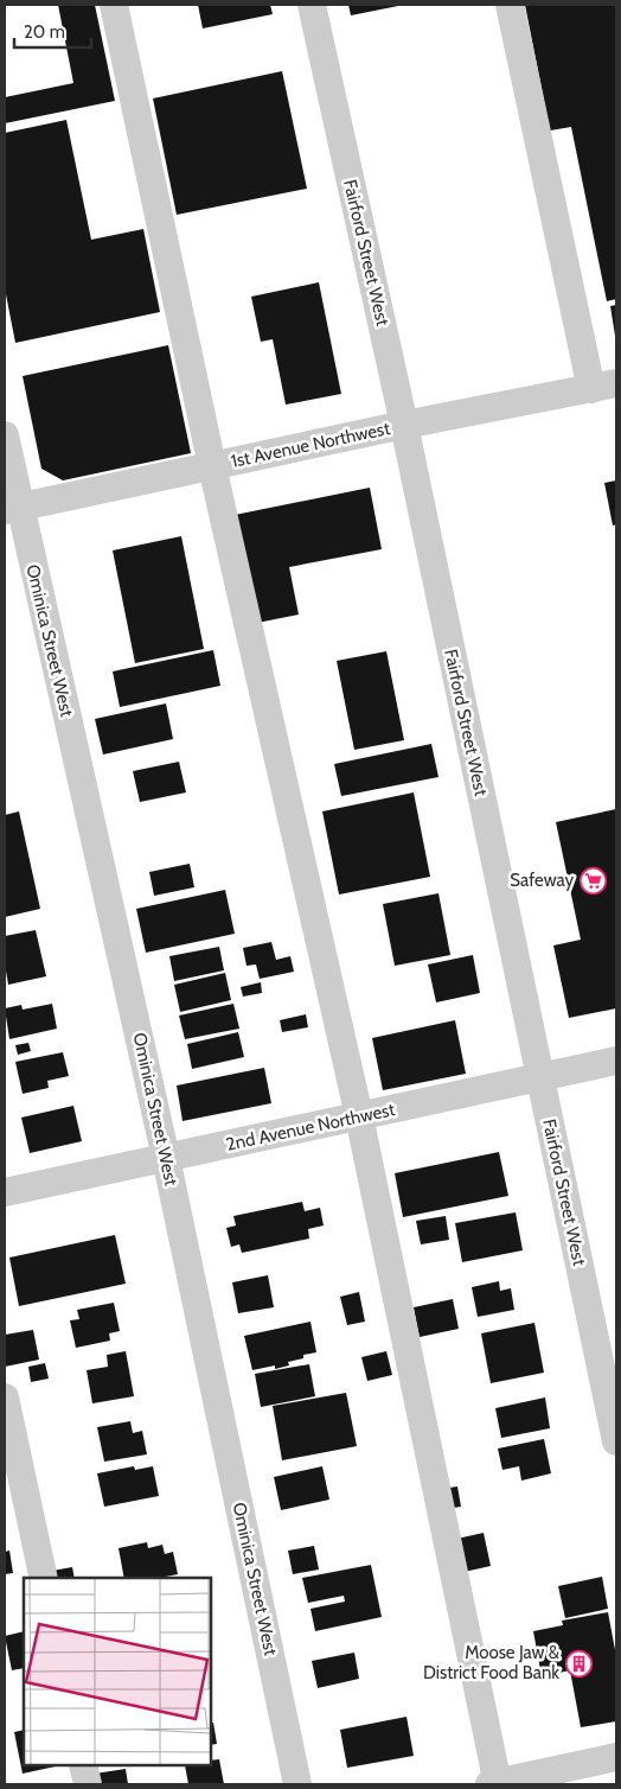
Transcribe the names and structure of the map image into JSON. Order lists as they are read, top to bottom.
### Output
{
  "streets": {
    "street": [
      "Fairford Street West",
      "1st Avenue Northwest",
      "Ominica Street West",
      "2nd Avenue Northwest"
    ]
  },
  "crossings": [
    ["Fairford Street West", "1st Avenue Northwest"],
    ["Fairford Street West", "2nd Avenue Northwest"],
    ["1st Avenue Northwest", "Ominica Street West"],
    ["Ominica Street West", "2nd Avenue Northwest"]
  ],
  "places": {
    "supermarket": ["Safeway"],
    "building": ["Moose Jaw & District Food Bank"]
  },
  "scale_bar": "20 m"
}
